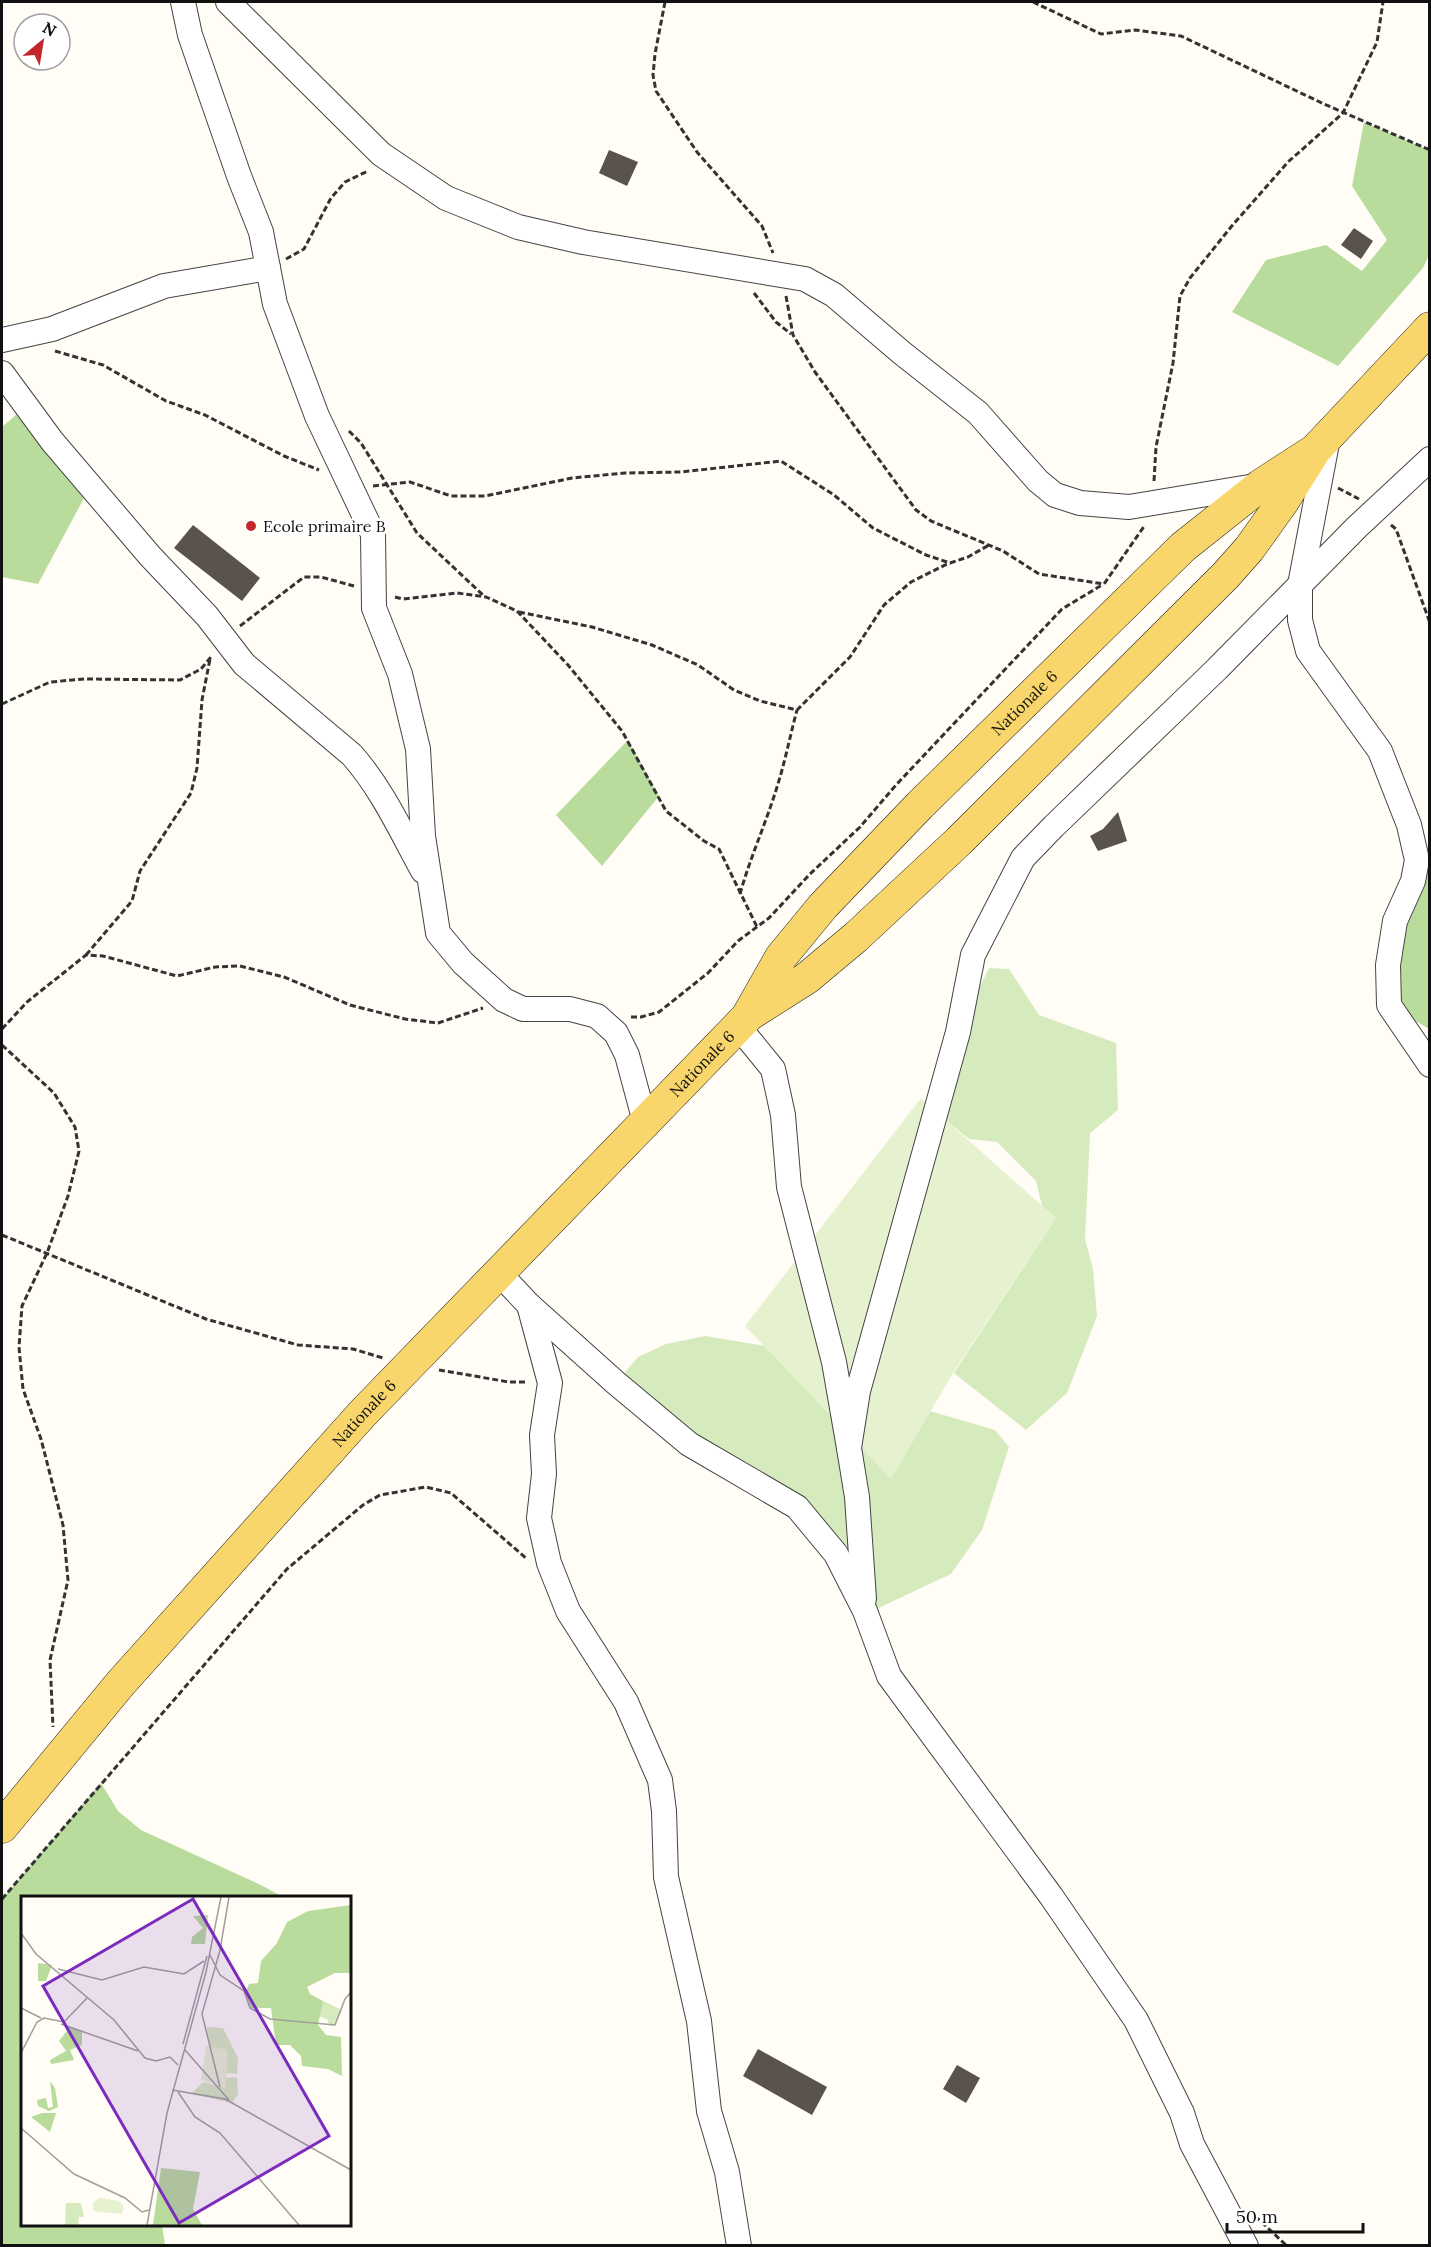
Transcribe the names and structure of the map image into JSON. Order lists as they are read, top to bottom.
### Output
{
  "streets": {
    "main road": ["Nationale 6"]
  },
  "places": ["Ecole primaire B"],
  "scale_bar": "50 m",
  "north": "top right"
}
